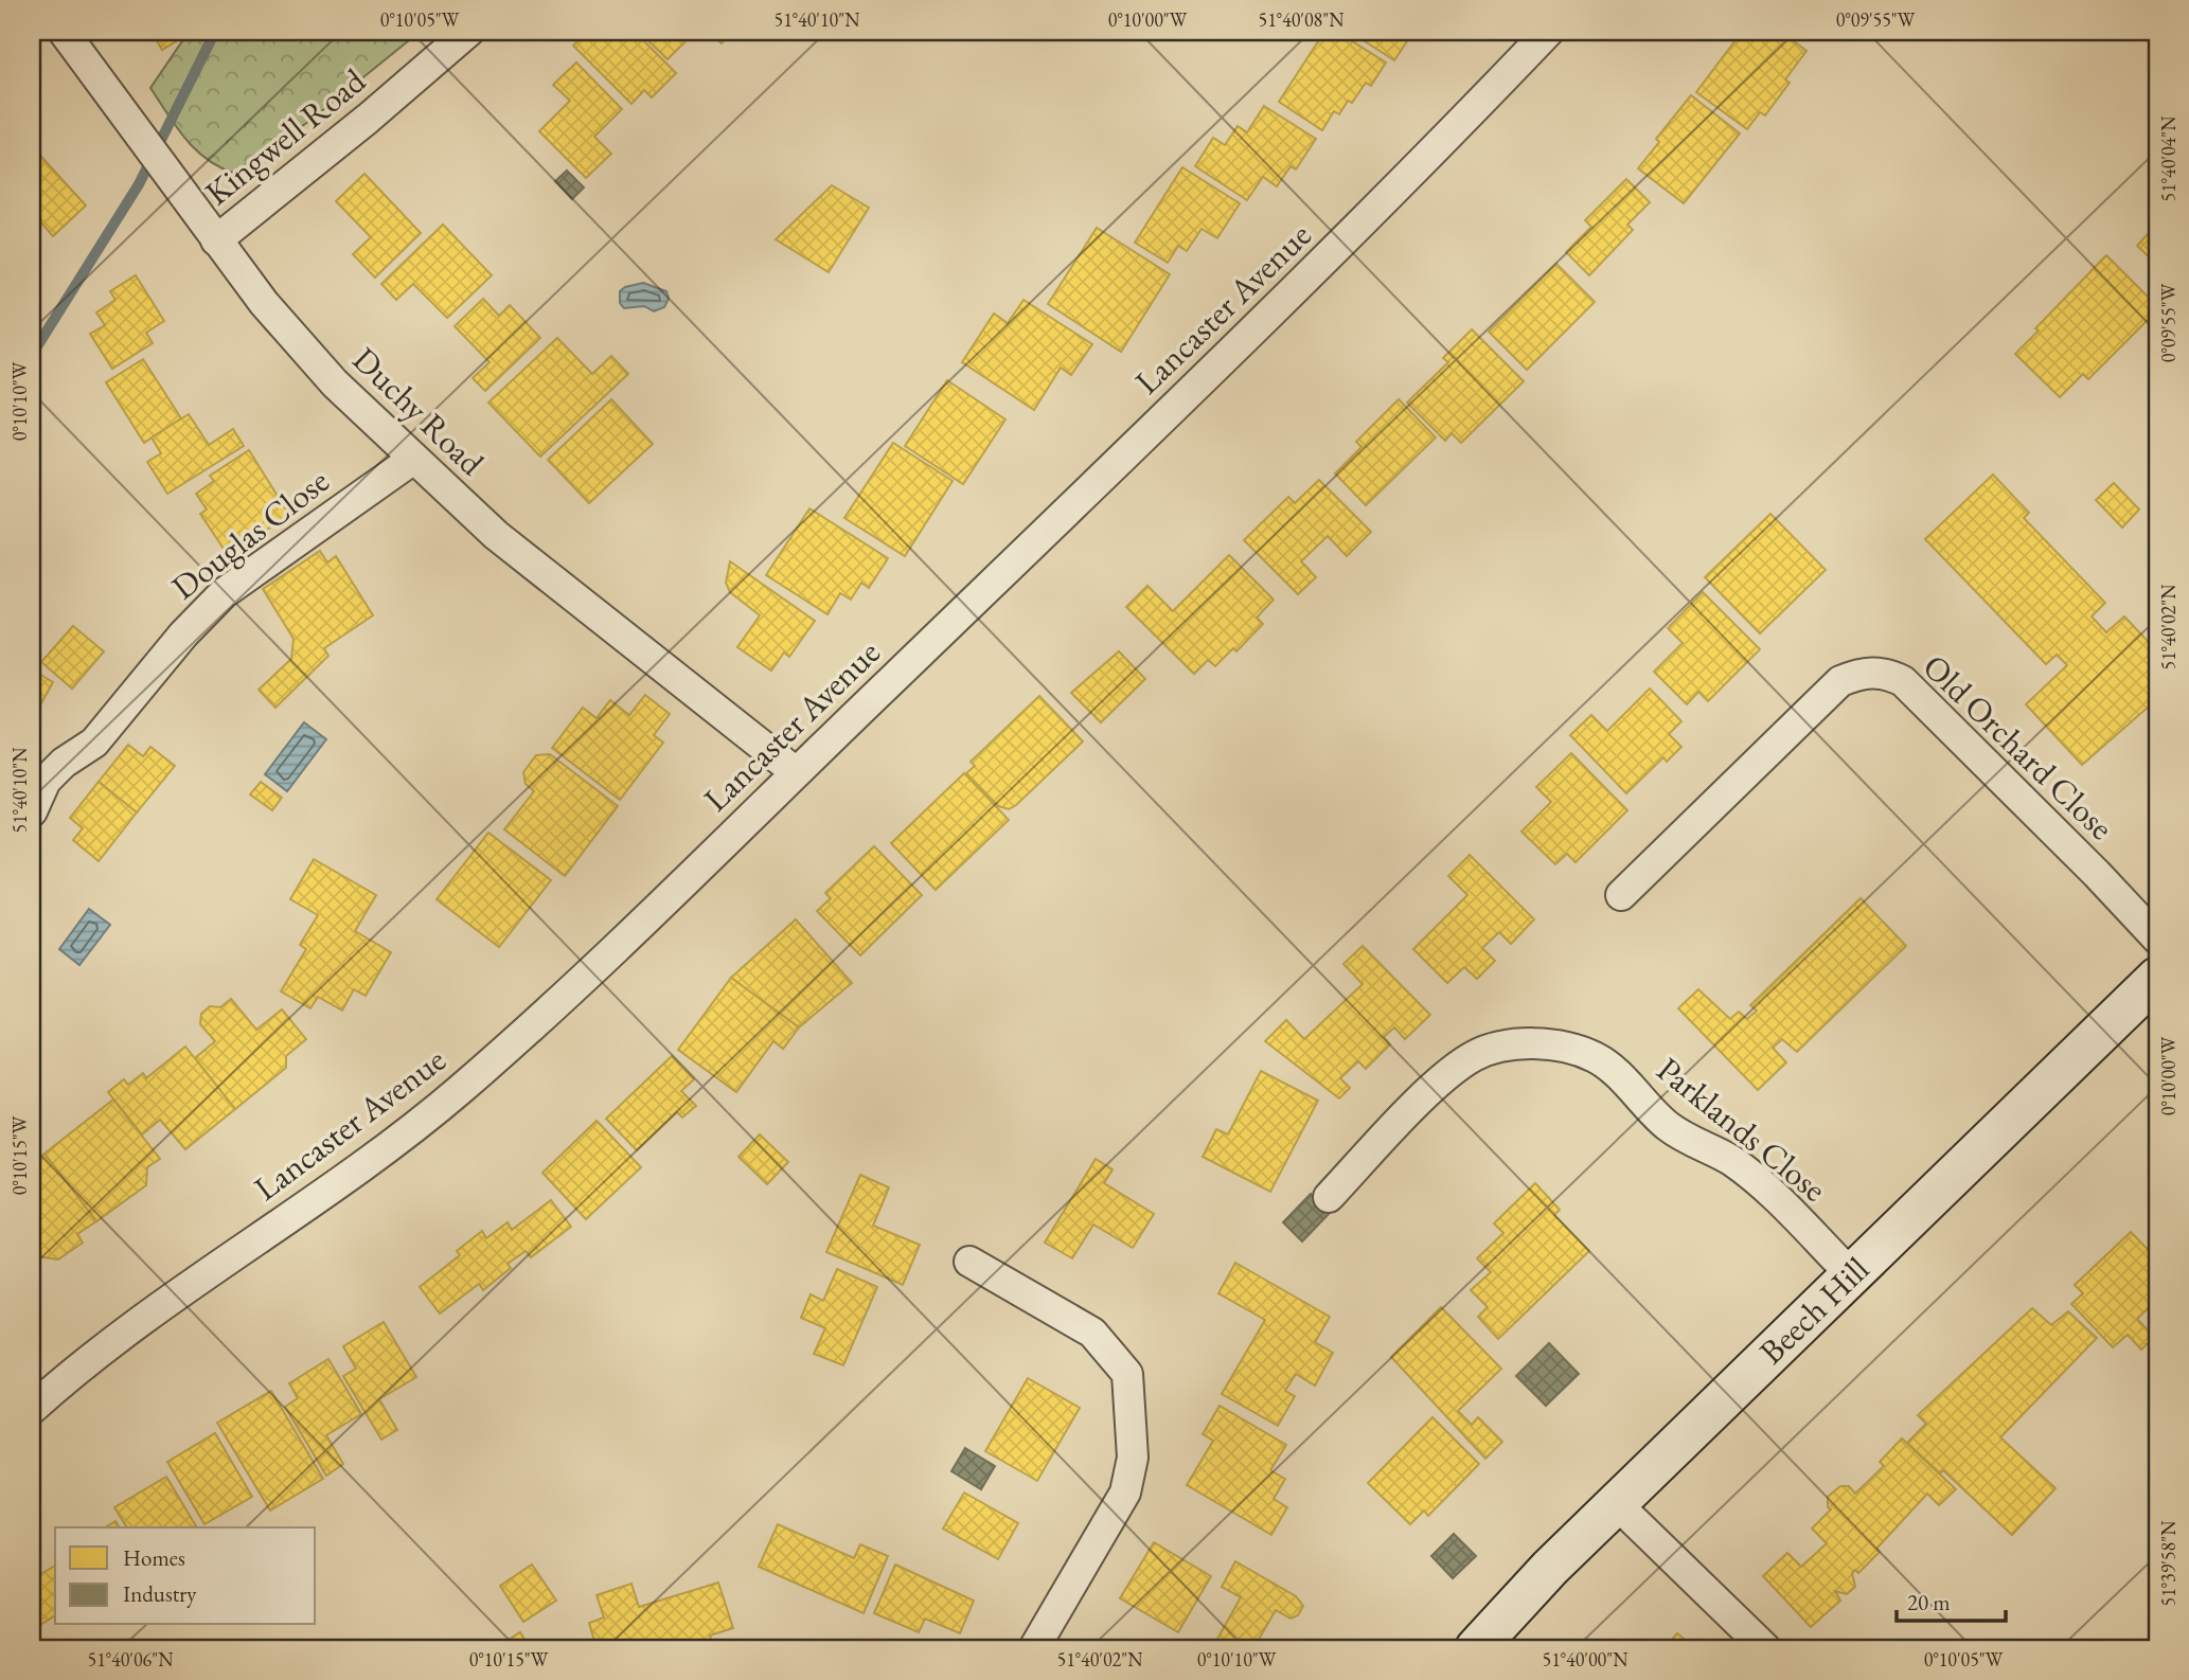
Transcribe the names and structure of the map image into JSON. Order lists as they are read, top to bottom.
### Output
{
  "streets": {
    "street": [
      "Kingwell Road",
      "Lancaster Avenue",
      "Duchy Road",
      "Douglas Close",
      "Old Orchard Close",
      "Parklands Close",
      "Beech Hill"
    ]
  },
  "crossings": [
    ["Kingwell Road", "Duchy Road"],
    ["Lancaster Avenue", "Duchy Road"],
    ["Duchy Road", "Douglas Close"],
    ["Parklands Close", "Beech Hill"]
  ],
  "legend": ["Homes", "Industry"],
  "scale_bar": "20 m",
  "coordinates": [
    "0°10'05\"W",
    "51°40'10\"N",
    "0°10'00\"W",
    "51°40'08\"N",
    "0°09'55\"W",
    "51°40'04\"N",
    "0°10'10\"W",
    "51°40'02\"N",
    "0°10'15\"W",
    "51°39'58\"N",
    "51°40'06\"N",
    "51°40'00\"N"
  ]
}
